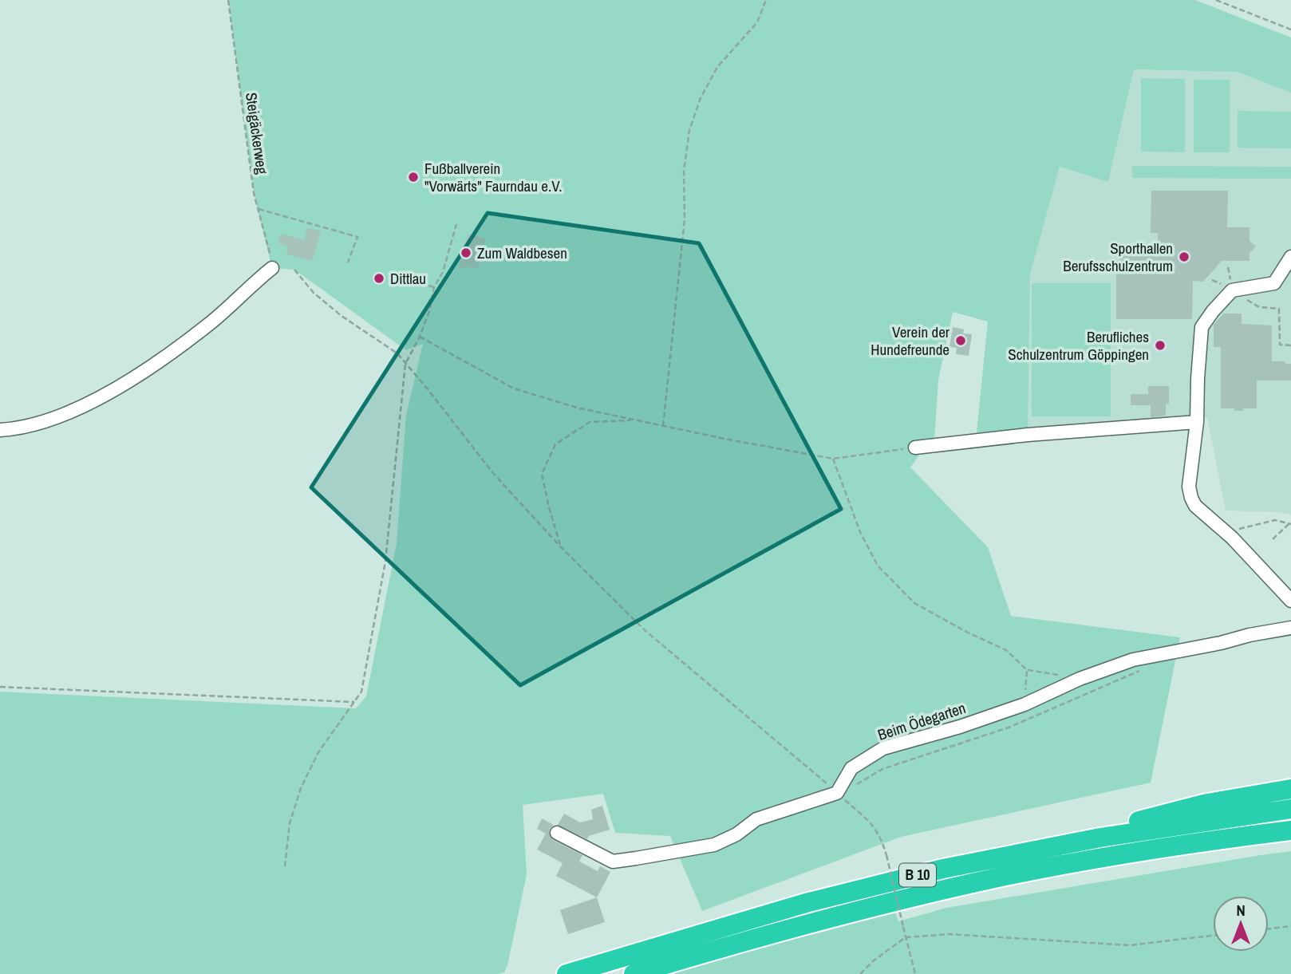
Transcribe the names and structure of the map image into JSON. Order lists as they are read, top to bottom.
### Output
{
  "streets": {
    "highway": ["B 10"],
    "lane": ["Beim Ödegarten"],
    "path": ["Steigäckerweg"]
  },
  "places": [
    "Fußballverein \"Vorwärts\" Faurndau e.V.",
    "Zum Waldbesen",
    "Sporthallen Berufsschulzentrum",
    "Dittlau",
    "Verein der Hundefreunde",
    "Berufliches Schulzentrum Göppingen"
  ],
  "north": "top"
}
